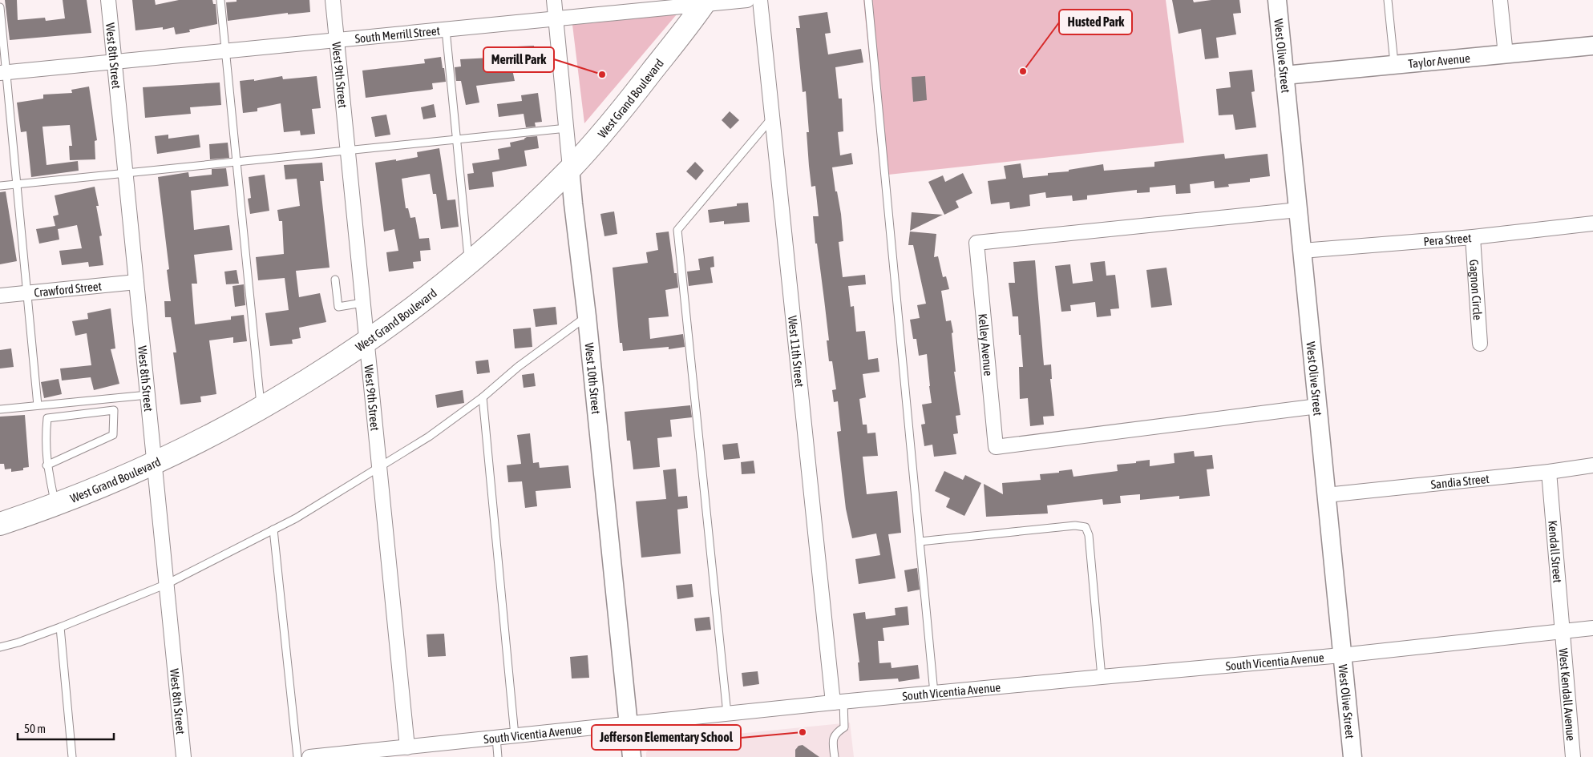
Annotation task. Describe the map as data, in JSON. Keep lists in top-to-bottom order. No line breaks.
{"streets":{"main road":["West Grand Boulevard"],"street":["South Merrill Street","West 8th Street","West Olive Street","Taylor Avenue","West 9th Street","Pera Street","Crawford Street","Gagnon Circle","Kelley Avenue","West 11th Street","West 10th Street","Sandia Street","Kendall Street","South Vicentia Avenue","West Kendall Avenue"]},"crossings":[["South Merrill Street","West 8th Street"],["South Merrill Street","West 9th Street"],["South Merrill Street","West Grand Boulevard"],["South Merrill Street","West 10th Street"],["West 8th Street","West Grand Boulevard"],["West 8th Street","Crawford Street"],["West Olive Street","Taylor Avenue"],["West Olive Street","Pera Street"],["West Olive Street","Kelley Avenue"],["West Olive Street","Sandia Street"],["West Olive Street","South Vicentia Avenue"],["West 9th Street","West Grand Boulevard"],["West 9th Street","South Vicentia Avenue"],["West Grand Boulevard","West 10th Street"],["Pera Street","Gagnon Circle"],["West 11th Street","South Vicentia Avenue"],["West 10th Street","South Vicentia Avenue"],["Sandia Street","Kendall Street"],["Kendall Street","South Vicentia Avenue"],["Kendall Street","West Kendall Avenue"],["South Vicentia Avenue","West Kendall Avenue"]],"places":["Husted Park","Merrill Park","Jefferson Elementary School"],"scale_bar":"50 m"}
